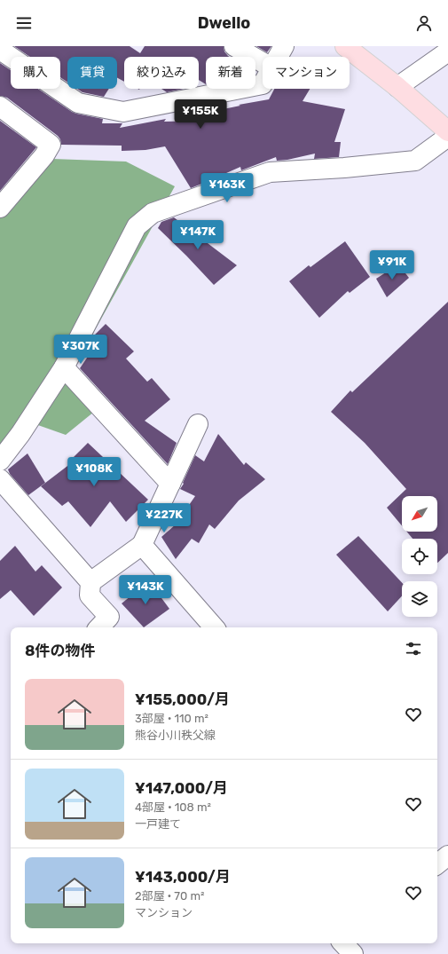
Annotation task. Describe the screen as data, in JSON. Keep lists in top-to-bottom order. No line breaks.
{"north":"bottom left","page":{"header":"Dwello","chip":["購入","賃貸","絞り込み","新着","マンション"],"price":["¥155K","¥163K","¥147K","¥91K","¥307K","¥108K","¥227K","¥143K"],"heading":"8件の物件","list":[{"name":"¥155,000/月","note":"3部屋 · 110 m² · 熊谷小川秩父線"},{"name":"¥147,000/月","note":"4部屋 · 108 m² · 一戸建て"},{"name":"¥143,000/月","note":"2部屋 · 70 m² · マンション"}]}}
